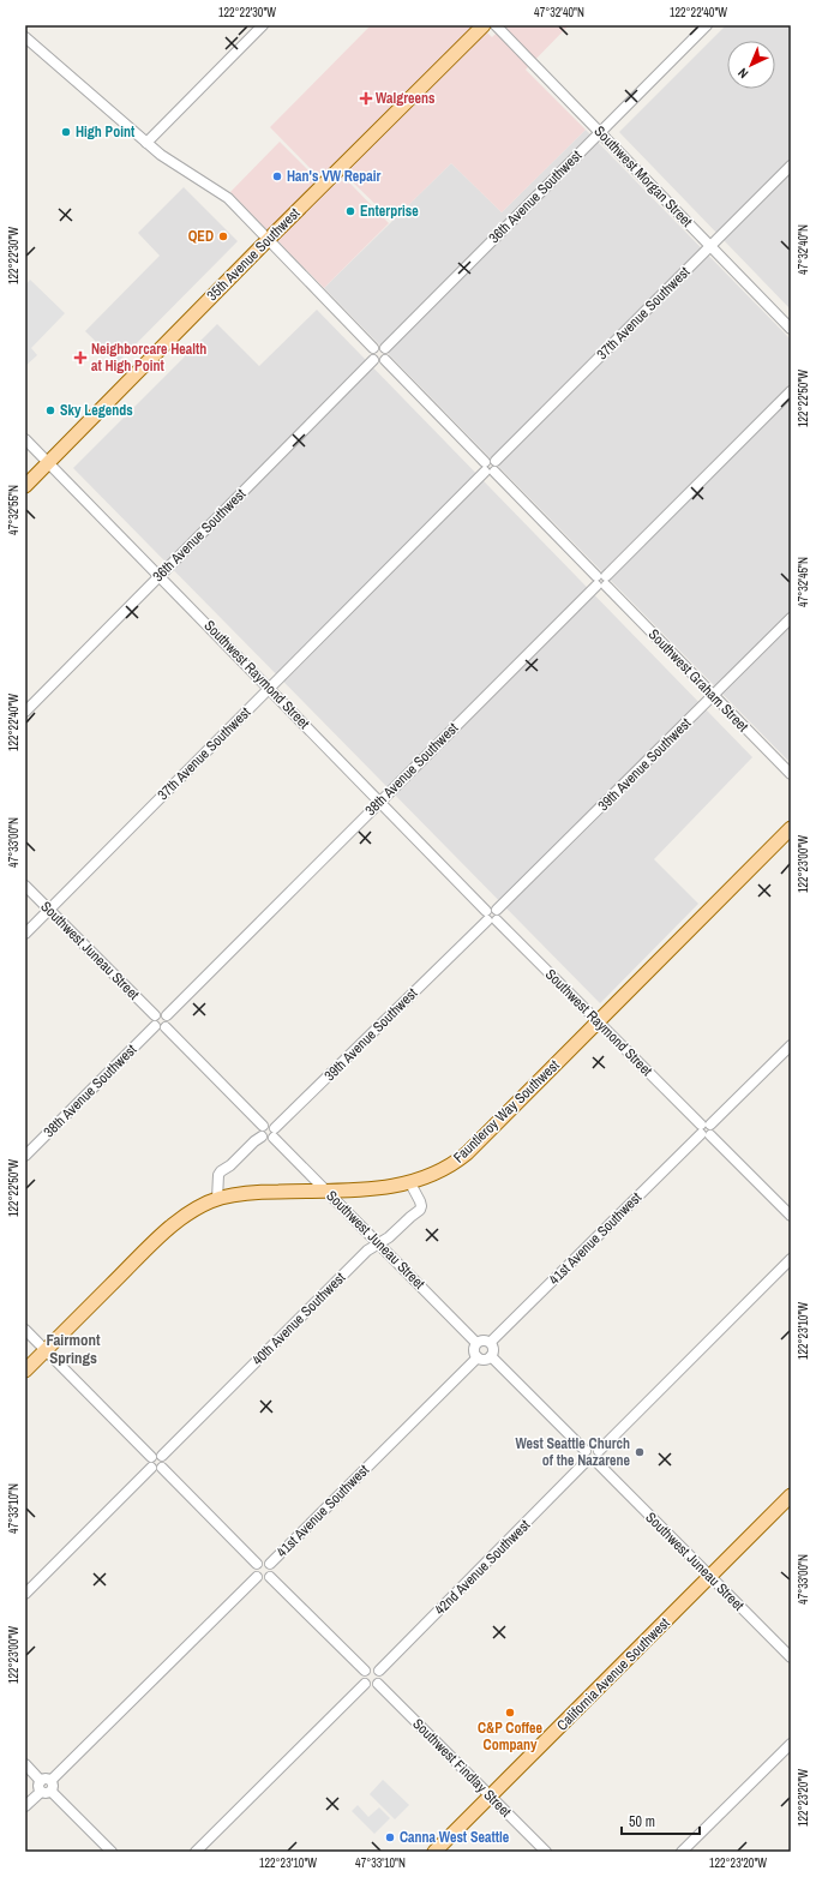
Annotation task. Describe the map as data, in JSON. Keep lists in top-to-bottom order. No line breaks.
{"streets":{"main road":["35th Avenue Southwest","Fauntleroy Way Southwest","California Avenue Southwest"],"street":["Southwest Morgan Street","36th Avenue Southwest","37th Avenue Southwest","Southwest Raymond Street","Southwest Graham Street","39th Avenue Southwest","38th Avenue Southwest","Southwest Juneau Street","41st Avenue Southwest","40th Avenue Southwest","42nd Avenue Southwest","Southwest Findlay Street"]},"crossings":[["Southwest Morgan Street","36th Avenue Southwest"],["Southwest Morgan Street","37th Avenue Southwest"],["36th Avenue Southwest","Southwest Raymond Street"],["36th Avenue Southwest","Southwest Graham Street"],["35th Avenue Southwest","Southwest Raymond Street"],["37th Avenue Southwest","Southwest Raymond Street"],["37th Avenue Southwest","Southwest Graham Street"],["37th Avenue Southwest","Southwest Juneau Street"],["Southwest Raymond Street","39th Avenue Southwest"],["Southwest Raymond Street","38th Avenue Southwest"],["Southwest Raymond Street","Fauntleroy Way Southwest"],["Southwest Raymond Street","41st Avenue Southwest"],["Southwest Graham Street","39th Avenue Southwest"],["Southwest Graham Street","38th Avenue Southwest"],["39th Avenue Southwest","Southwest Juneau Street"],["38th Avenue Southwest","Southwest Juneau Street"],["Southwest Juneau Street","Fauntleroy Way Southwest"],["Southwest Juneau Street","41st Avenue Southwest"],["Southwest Juneau Street","40th Avenue Southwest"],["Southwest Juneau Street","42nd Avenue Southwest"],["Southwest Juneau Street","California Avenue Southwest"],["Fauntleroy Way Southwest","40th Avenue Southwest"],["42nd Avenue Southwest","Southwest Findlay Street"],["California Avenue Southwest","Southwest Findlay Street"]],"districts":["Fairmont Springs"],"places":{"health":["Walgreens","Neighborcare Health at High Point"],"other":["High Point","Han's VW Repair","Enterprise","QED","Sky Legends","West Seattle Church of the Nazarene","C&P Coffee Company","Canna West Seattle"]},"scale_bar":"50 m","north":"bottom left","coordinates":["122°22'30\"W","47°32'40\"N","122°22'40\"W","122°22'50\"W","47°32'55\"N","47°32'45\"N","47°33'00\"N","122°23'00\"W","122°23'10\"W","47°33'10\"N","122°23'20\"W"]}
